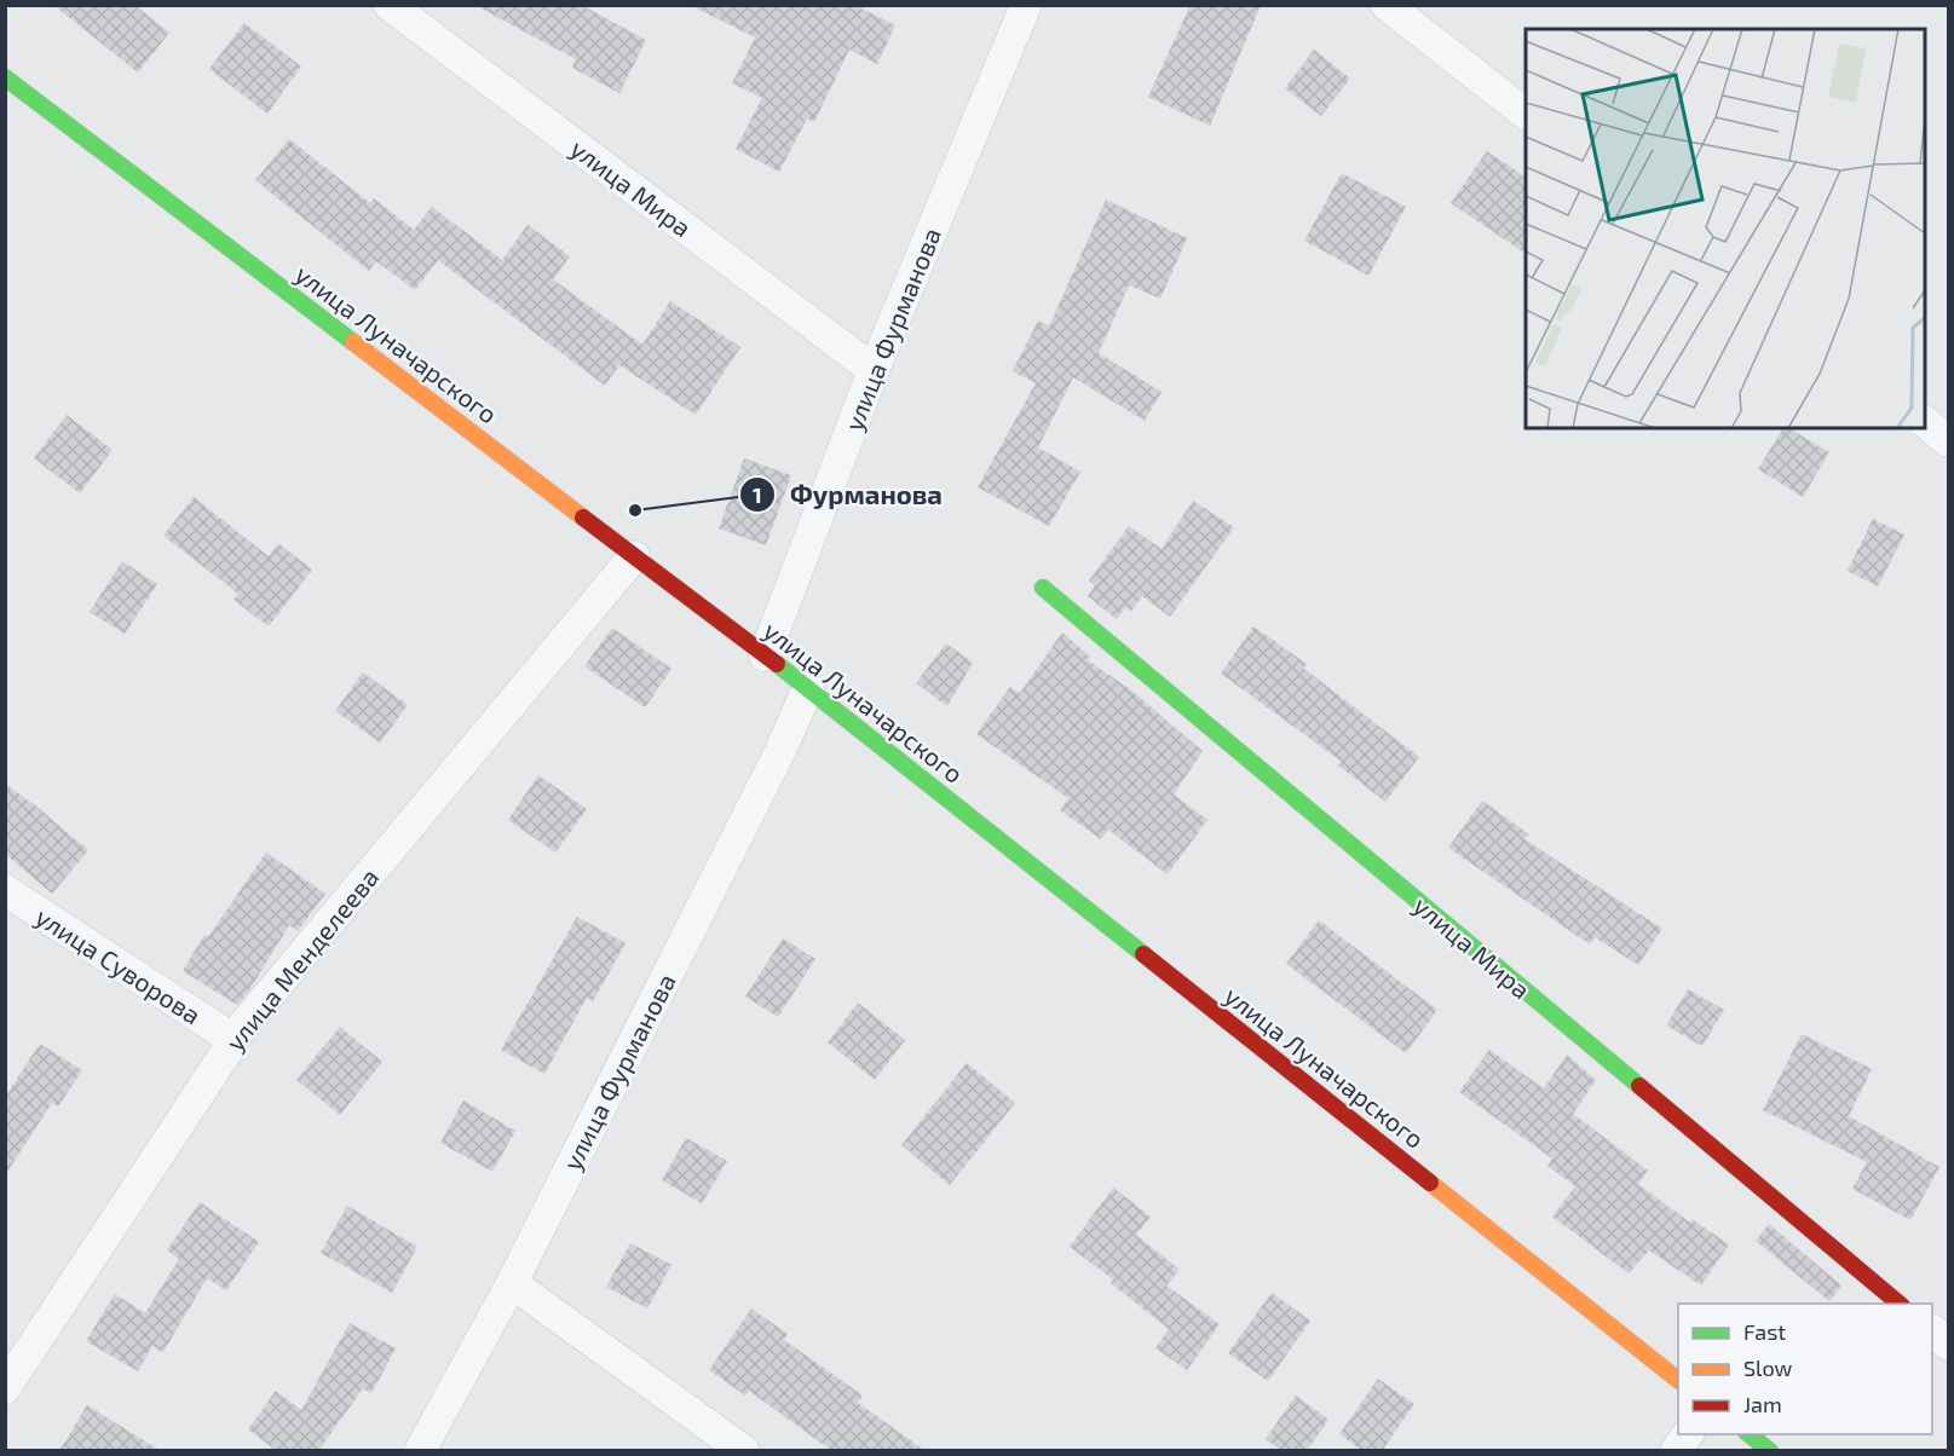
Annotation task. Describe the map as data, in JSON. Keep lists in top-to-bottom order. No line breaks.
{"streets":{"main road":["улица Мира","улица Луначарского"],"street":["улица Фурманова","улица Менделеева","улица Суворова"]},"crossings":[["улица Мира","улица Фурманова"],["улица Фурманова","улица Луначарского"],["улица Луначарского","улица Менделеева"],["улица Менделеева","улица Суворова"]],"places":["Фурманова"],"legend":["Fast","Slow","Jam"]}
